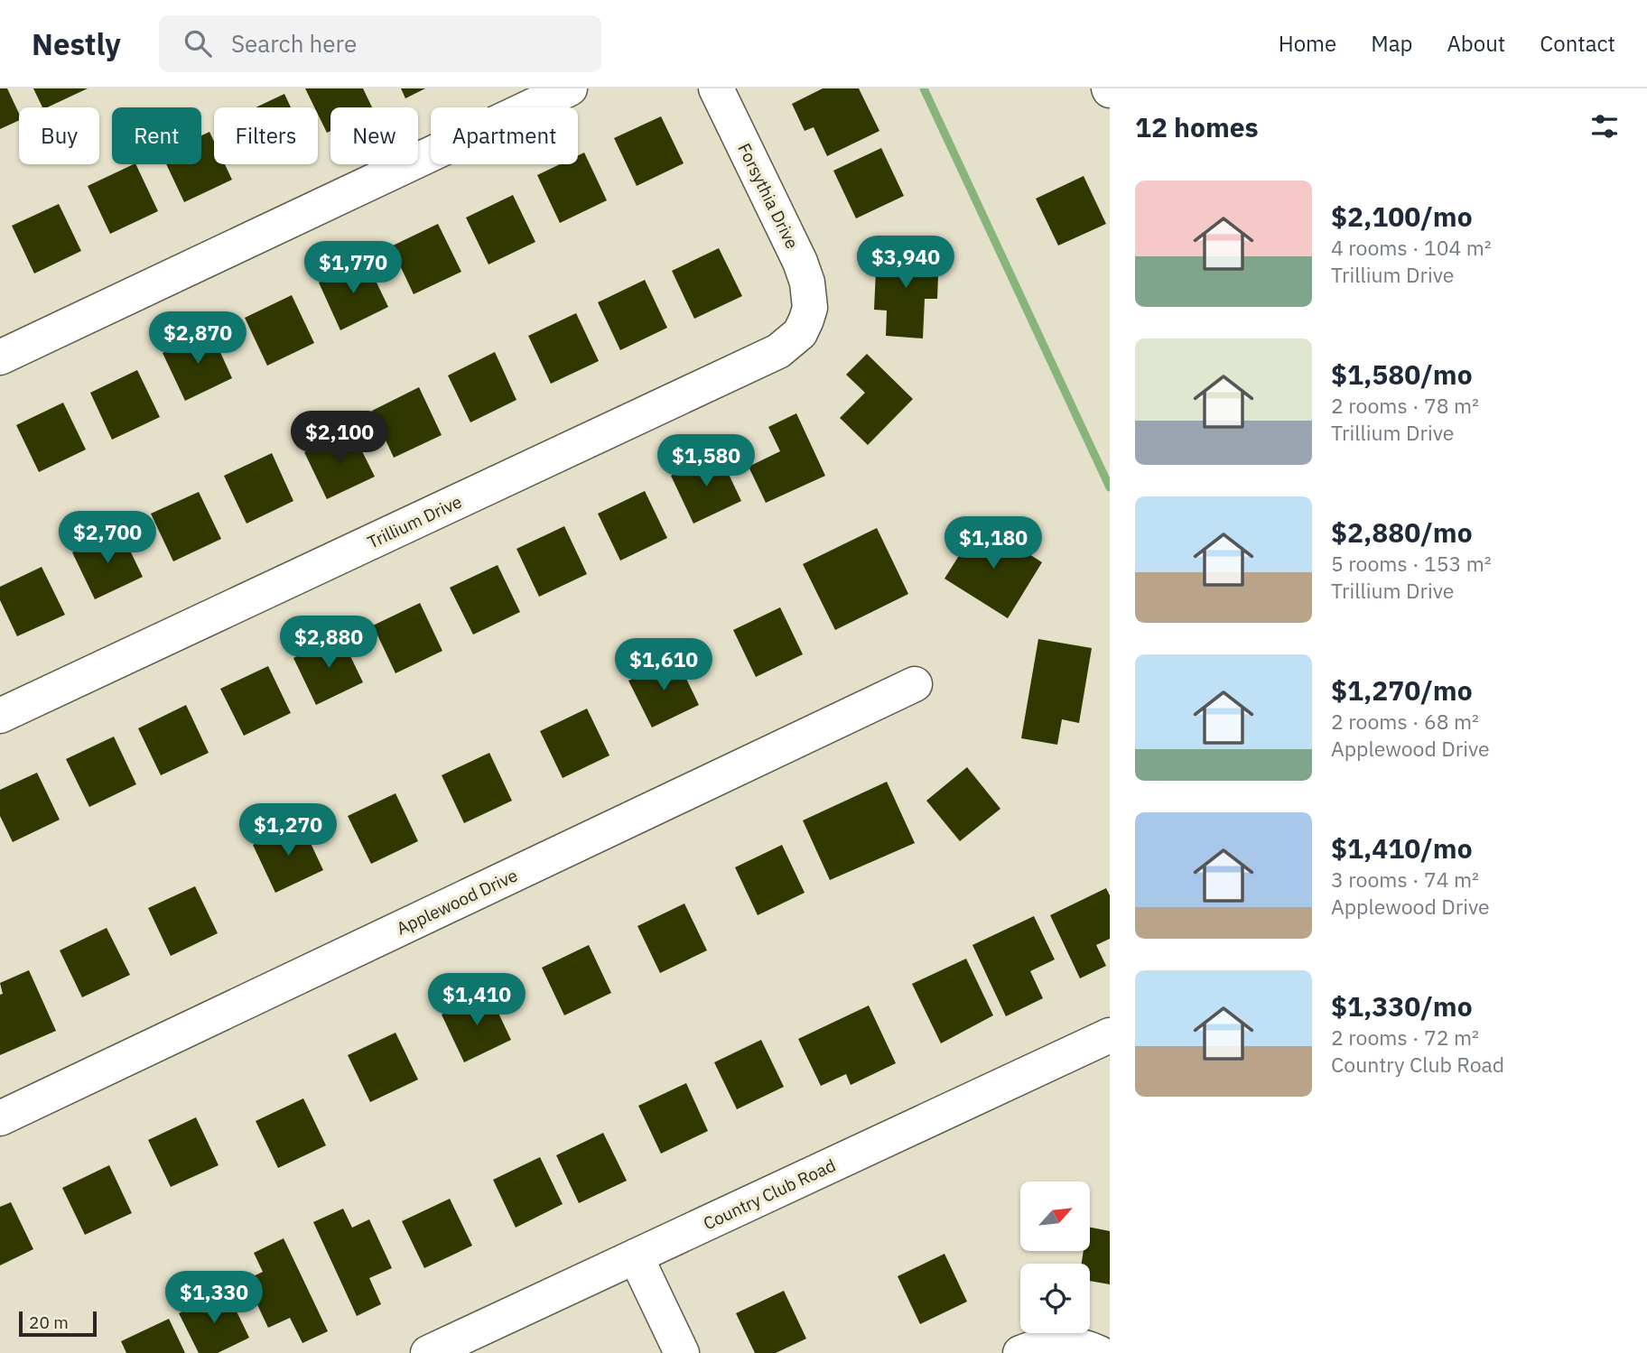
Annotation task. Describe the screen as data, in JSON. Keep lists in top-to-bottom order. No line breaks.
{"streets":{"street":["Forsythia Drive","Trillium Drive","Applewood Drive","Country Club Road"]},"crossings":[["Forsythia Drive","Trillium Drive"]],"scale_bar":"20 m","north":"top right","page":{"header":"Nestly","search":"Search here","nav":["Home","Map","About","Contact"],"heading":"12 homes","chip":["Buy","Rent","Filters","New","Apartment"],"list":[{"name":"$2,100/mo","note":"4 rooms · 104 m² · Trillium Drive"},{"name":"$1,580/mo","note":"2 rooms · 78 m² · Trillium Drive"},{"name":"$2,880/mo","note":"5 rooms · 153 m² · Trillium Drive"},{"name":"$1,270/mo","note":"2 rooms · 68 m² · Applewood Drive"},{"name":"$1,410/mo","note":"3 rooms · 74 m² · Applewood Drive"},{"name":"$1,330/mo","note":"2 rooms · 72 m² · Country Club Road"}],"price":["$3,940","$1,770","$2,870","$2,100","$1,580","$2,700","$1,180","$2,880","$1,610","$1,270","$1,410","$1,330"],"scale":"20 m"}}
